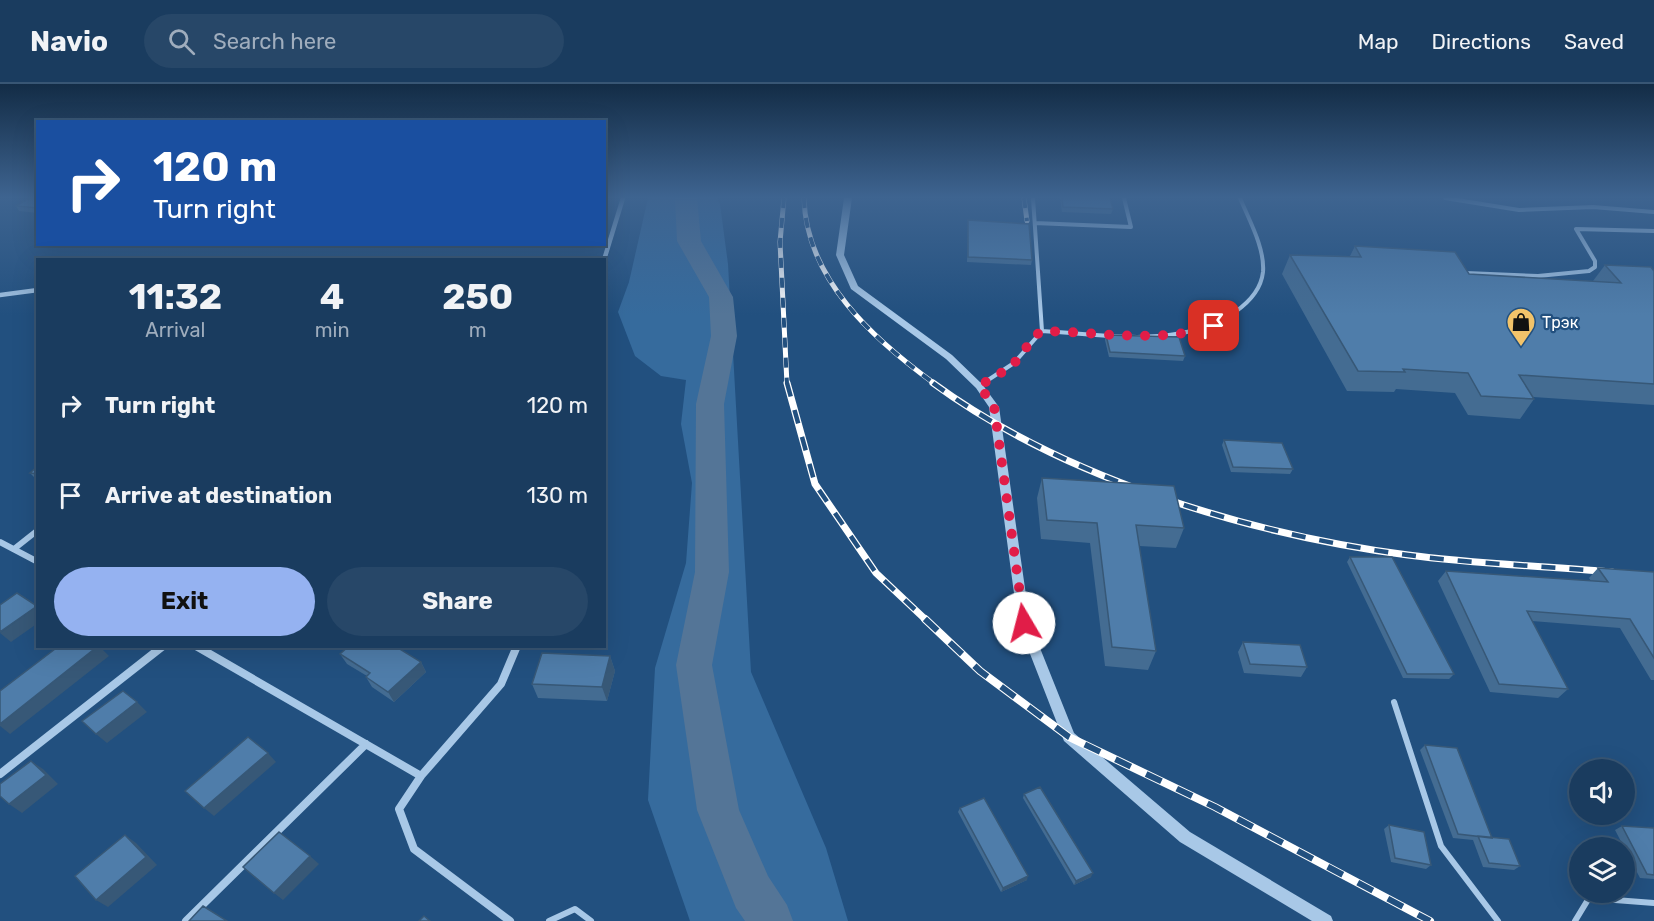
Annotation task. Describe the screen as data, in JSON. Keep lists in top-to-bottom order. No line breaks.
{"places":{"shop":["Трэк"]},"page":{"header":"Navio","search":"Search here","nav":["Map","Directions","Saved"],"turn":["120 m","Turn right"],"eta":["11:32","Arrival","4","min","250","m"],"list":[{"name":"Turn right","value":"120 m"},{"name":"Arrive at destination","value":"130 m"}],"buttons":["Exit","Share"]}}
